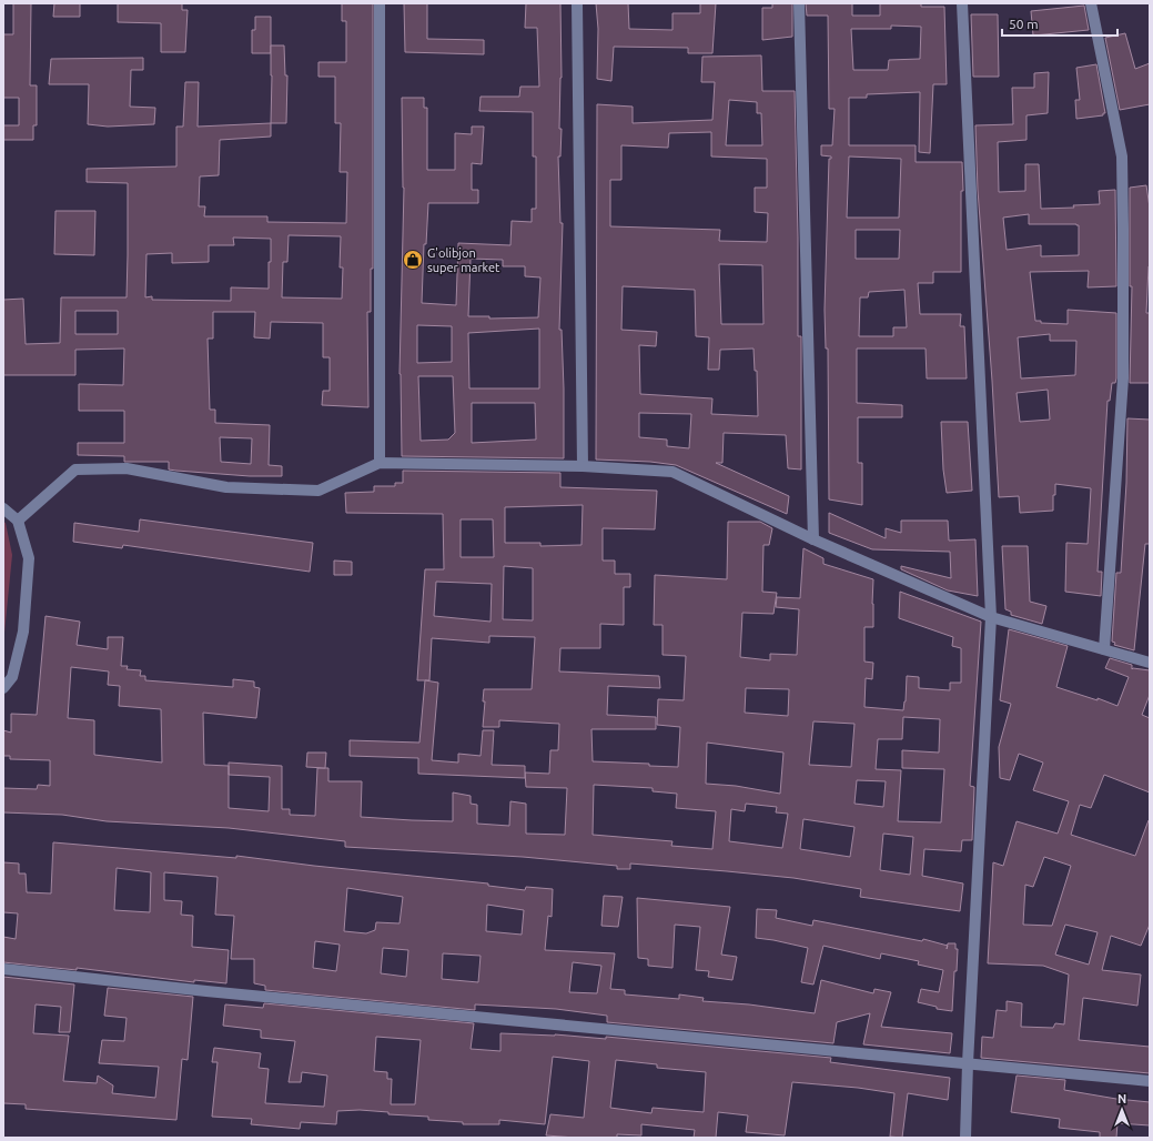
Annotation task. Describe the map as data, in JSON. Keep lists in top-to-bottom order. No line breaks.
{"places":{"shop":["G'olibjon super market"]},"scale_bar":"50 m","north":"top"}
